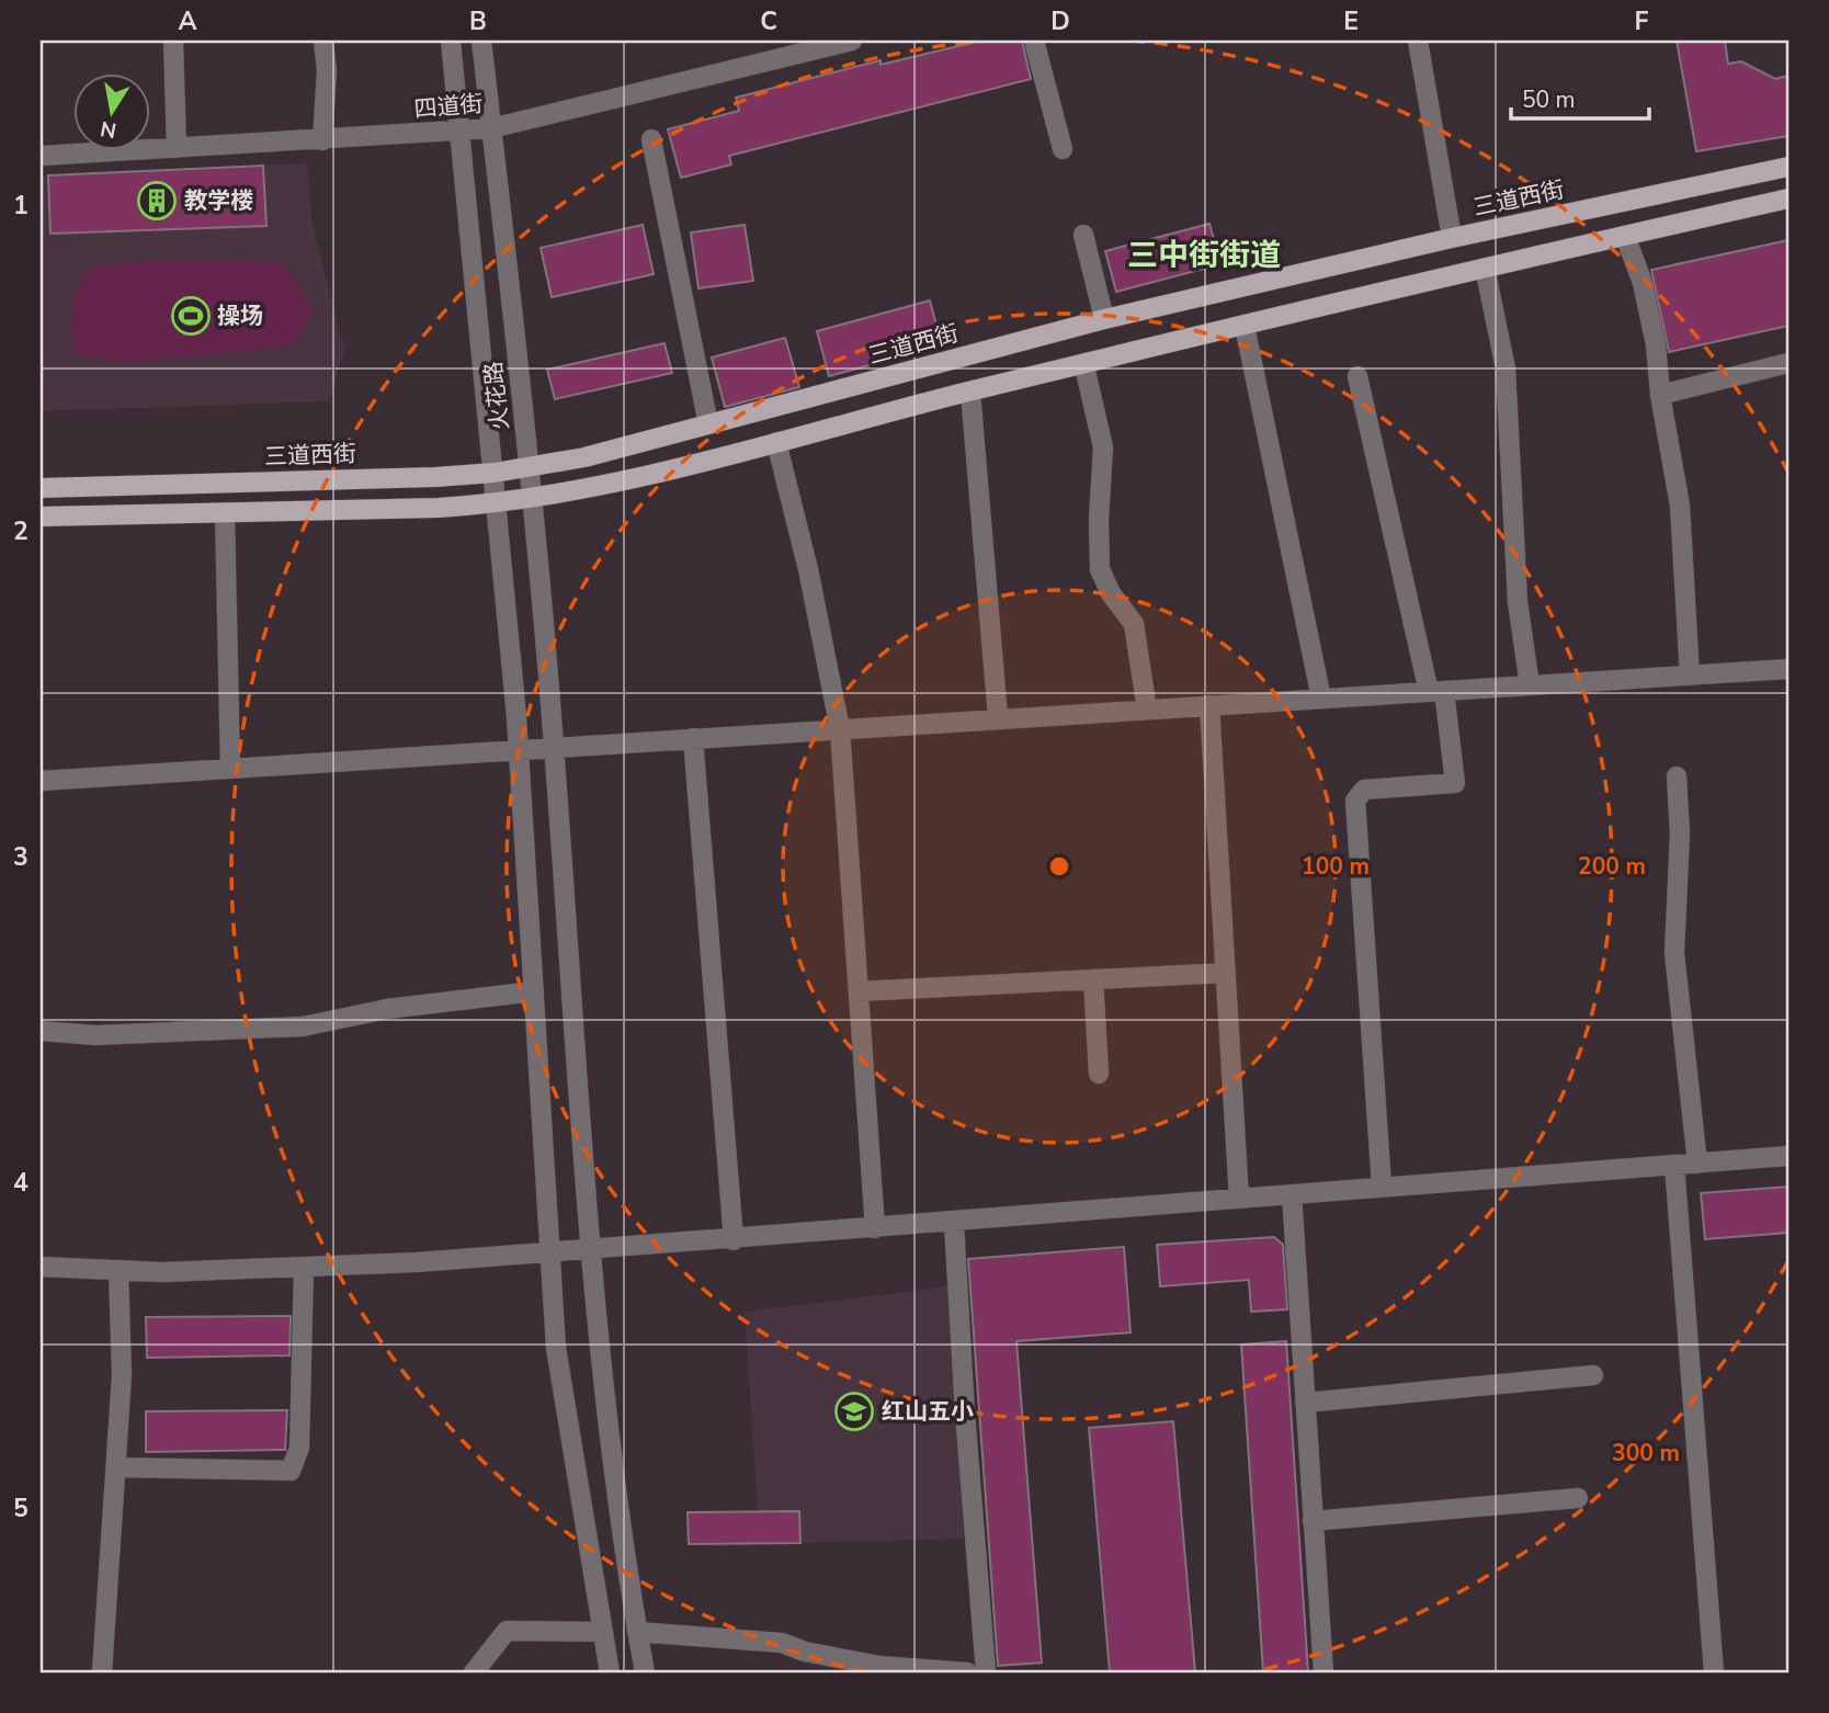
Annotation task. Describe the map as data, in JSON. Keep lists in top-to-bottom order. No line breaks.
{"streets":{"main road":["三道西街"],"street":["四道街","火花路"]},"crossings":[["四道街","火花路"],["三道西街","火花路"]],"districts":["三中街街道"],"places":{"building":["教学楼"],"sports":["操场"],"school or university":["红山五小"]},"scale_bar":"50 m","north":"bottom","grid":{"columns":["A","B","C","D","E","F"],"rows":["1","2","3","4","5"]},"rings":["100 m","200 m","300 m"]}
